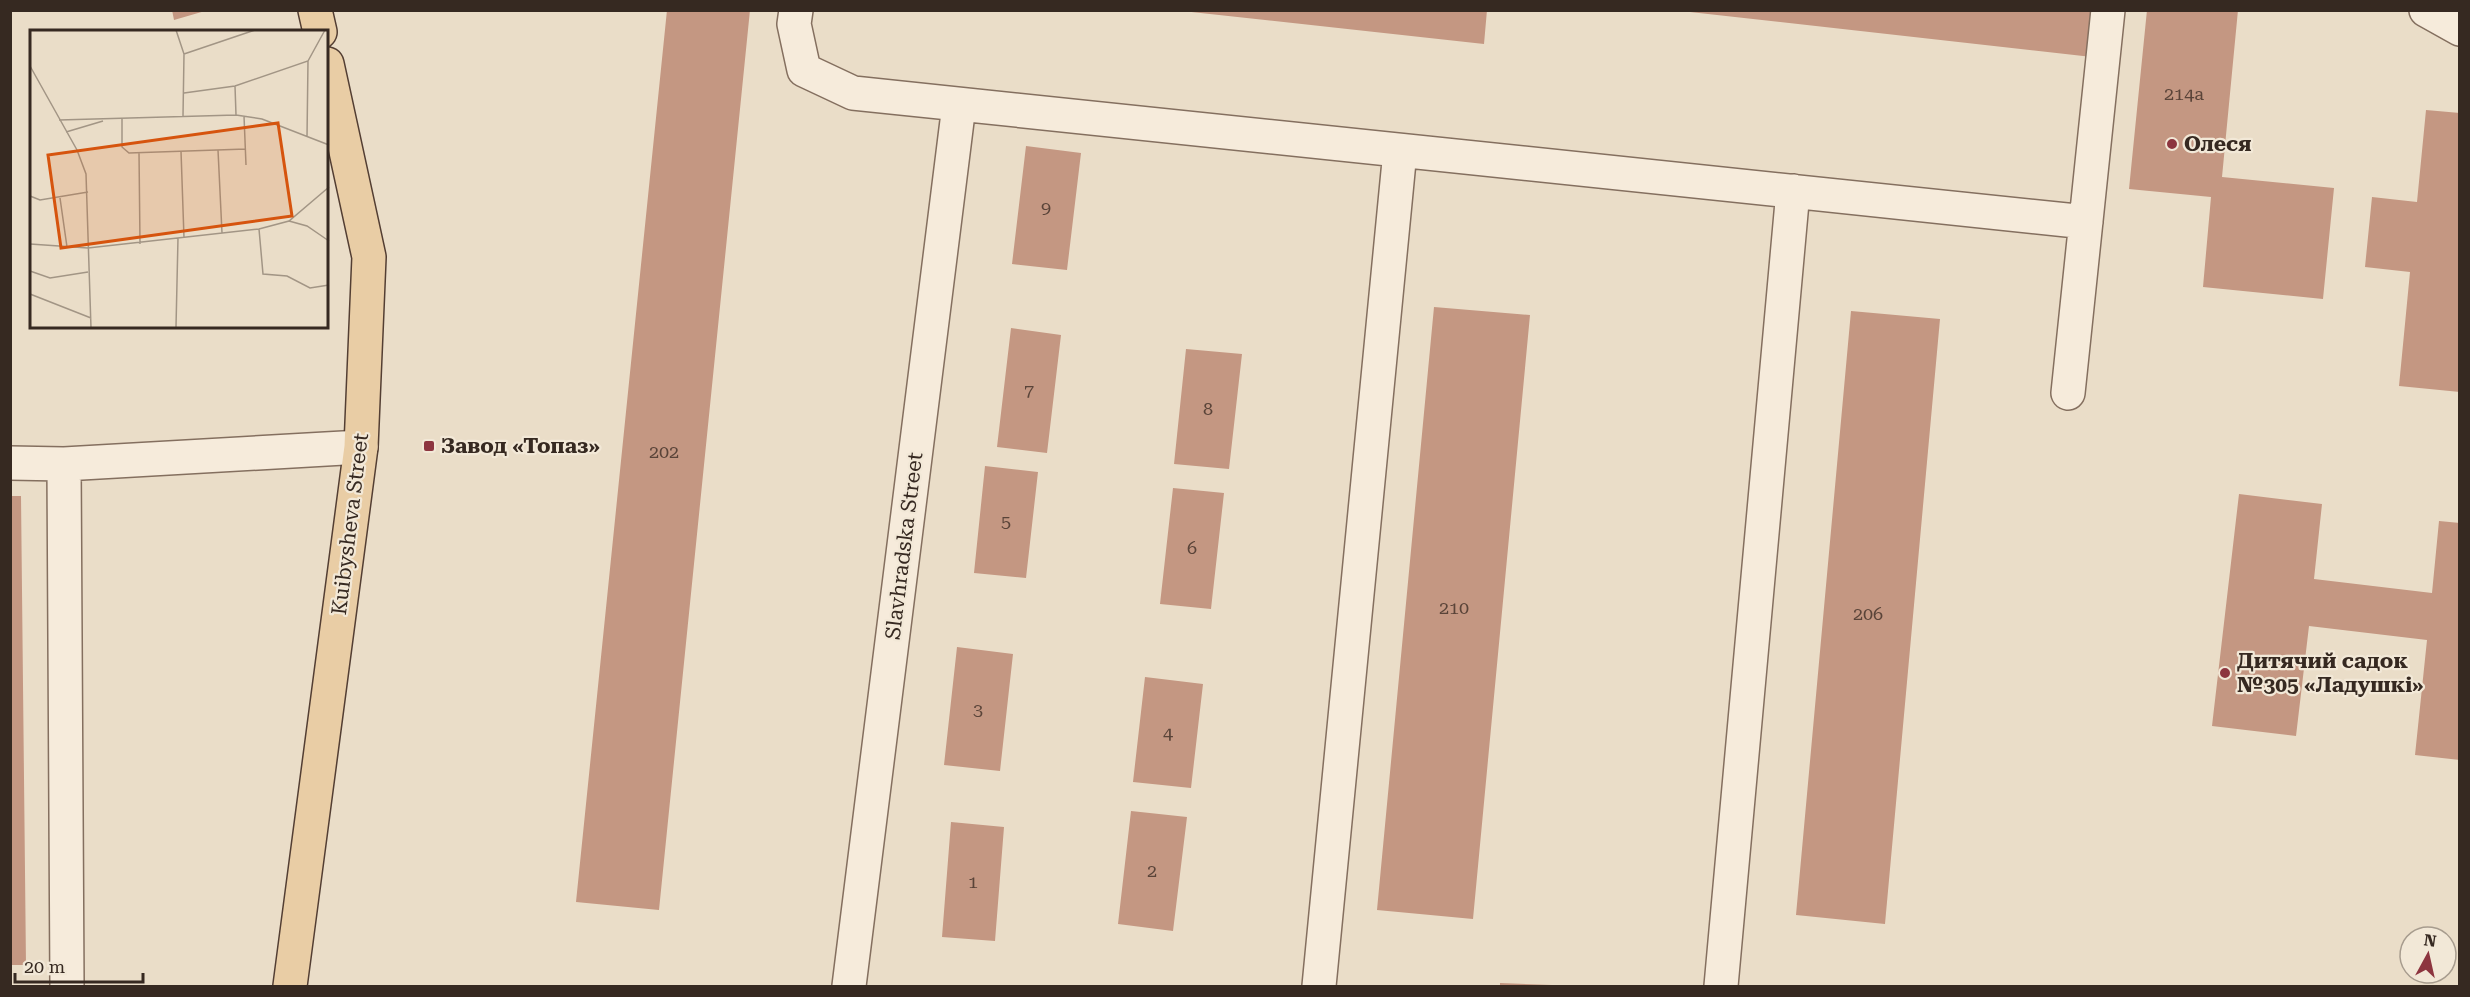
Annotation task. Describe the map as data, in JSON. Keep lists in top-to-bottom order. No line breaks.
{"streets":{"main road":["Kuibysheva Street"],"street":["Slavhradska Street"]},"places":{"other":["Олеся","Дитячий садок №305 «Ладушкі»"],"transit":["Завод «Топаз»"]},"house_numbers":["214а","9","7","8","202","5","6","210","206","3","4","2","1"],"scale_bar":"20 m","north":"top"}
